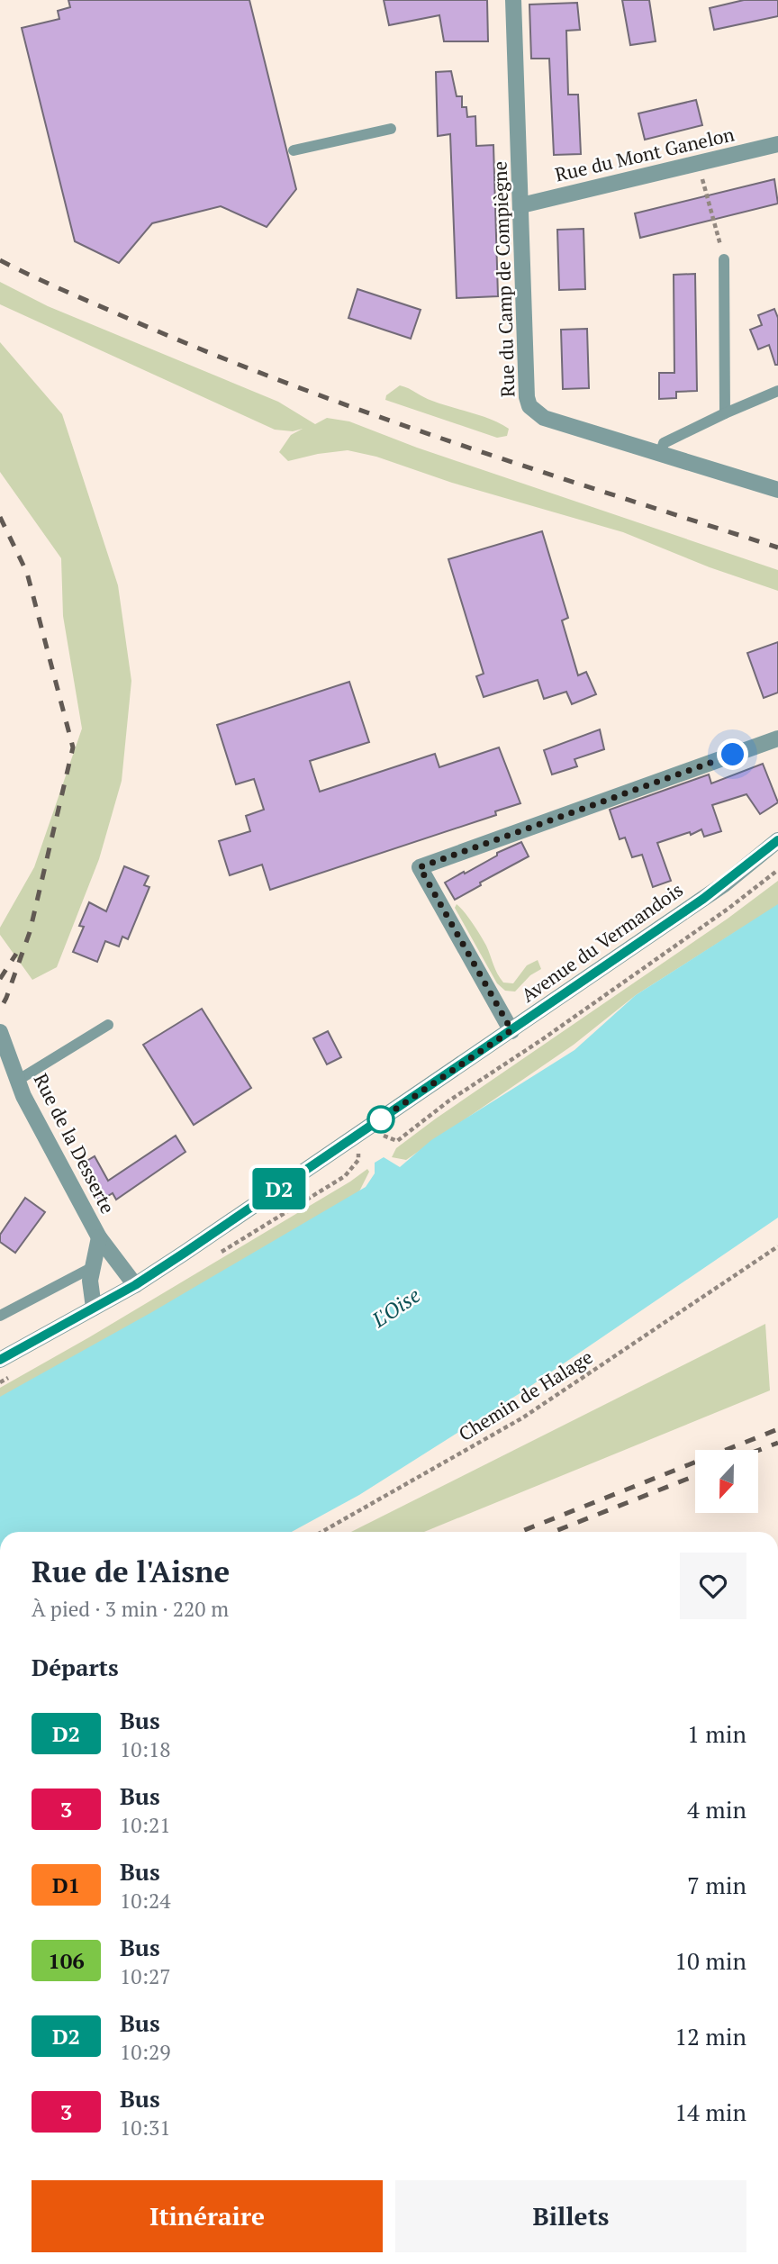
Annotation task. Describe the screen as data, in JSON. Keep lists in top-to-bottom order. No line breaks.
{"streets":{"street":["Rue du Mont Ganelon","Rue du Camp de Compiègne","Avenue du Vermandois","Rue de la Desserte"],"path":["Chemin de Halage"]},"crossings":[["Rue du Mont Ganelon","Rue du Camp de Compiègne"],["Avenue du Vermandois","Rue de la Desserte"]],"water":["L'Oise"],"lines":["bus line D2"],"north":"bottom","page":{"on_map":"D2","heading":[["Rue de l'Aisne","À pied · 3 min · 220 m"],"Départs"],"list":[{"mark":"D2","name":"Bus","note":"10:18","value":"1 min"},{"mark":"3","name":"Bus","note":"10:21","value":"4 min"},{"mark":"D1","name":"Bus","note":"10:24","value":"7 min"},{"mark":"106","name":"Bus","note":"10:27","value":"10 min"},{"mark":"D2","name":"Bus","note":"10:29","value":"12 min"},{"mark":"3","name":"Bus","note":"10:31","value":"14 min"}],"buttons":["Itinéraire","Billets"]}}
